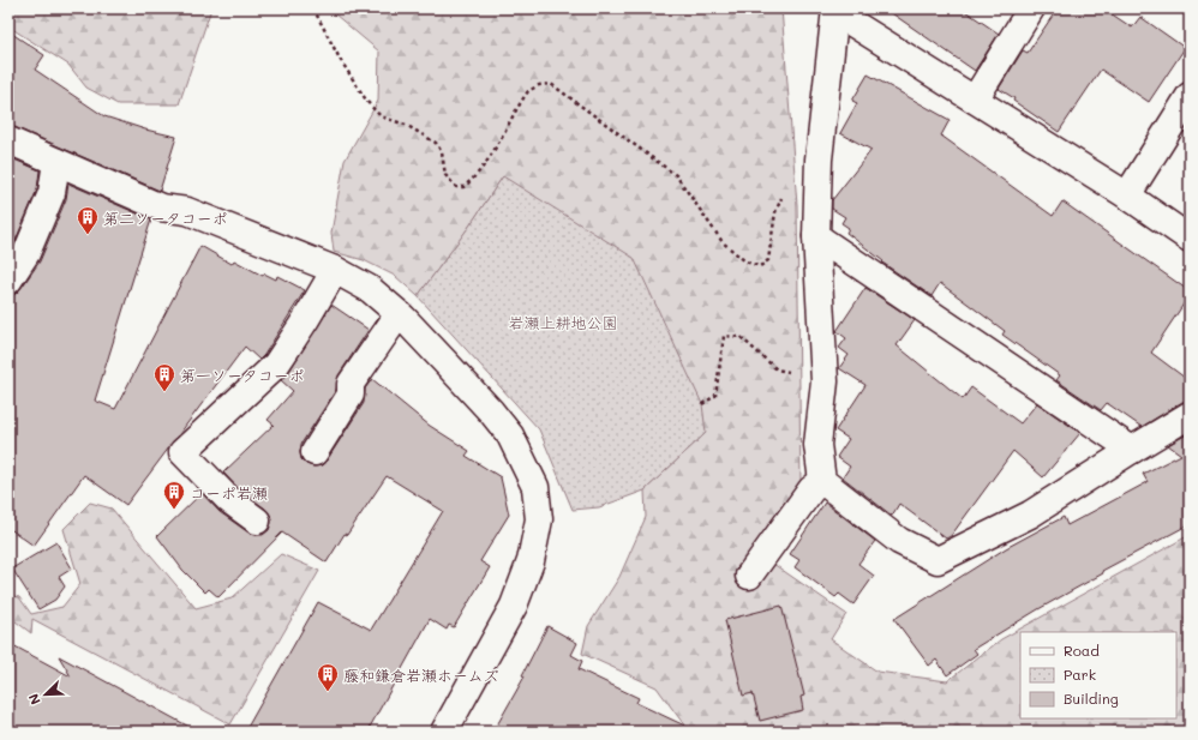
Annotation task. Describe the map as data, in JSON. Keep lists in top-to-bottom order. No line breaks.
{"parks":["岩瀬上耕地公園"],"places":{"building":["第二ソータコーポ","第一ソータコーポ","コーポ岩瀬","藤和鎌倉岩瀬ホームズ"]},"legend":["Road","Park","Building"],"north":"bottom left"}
